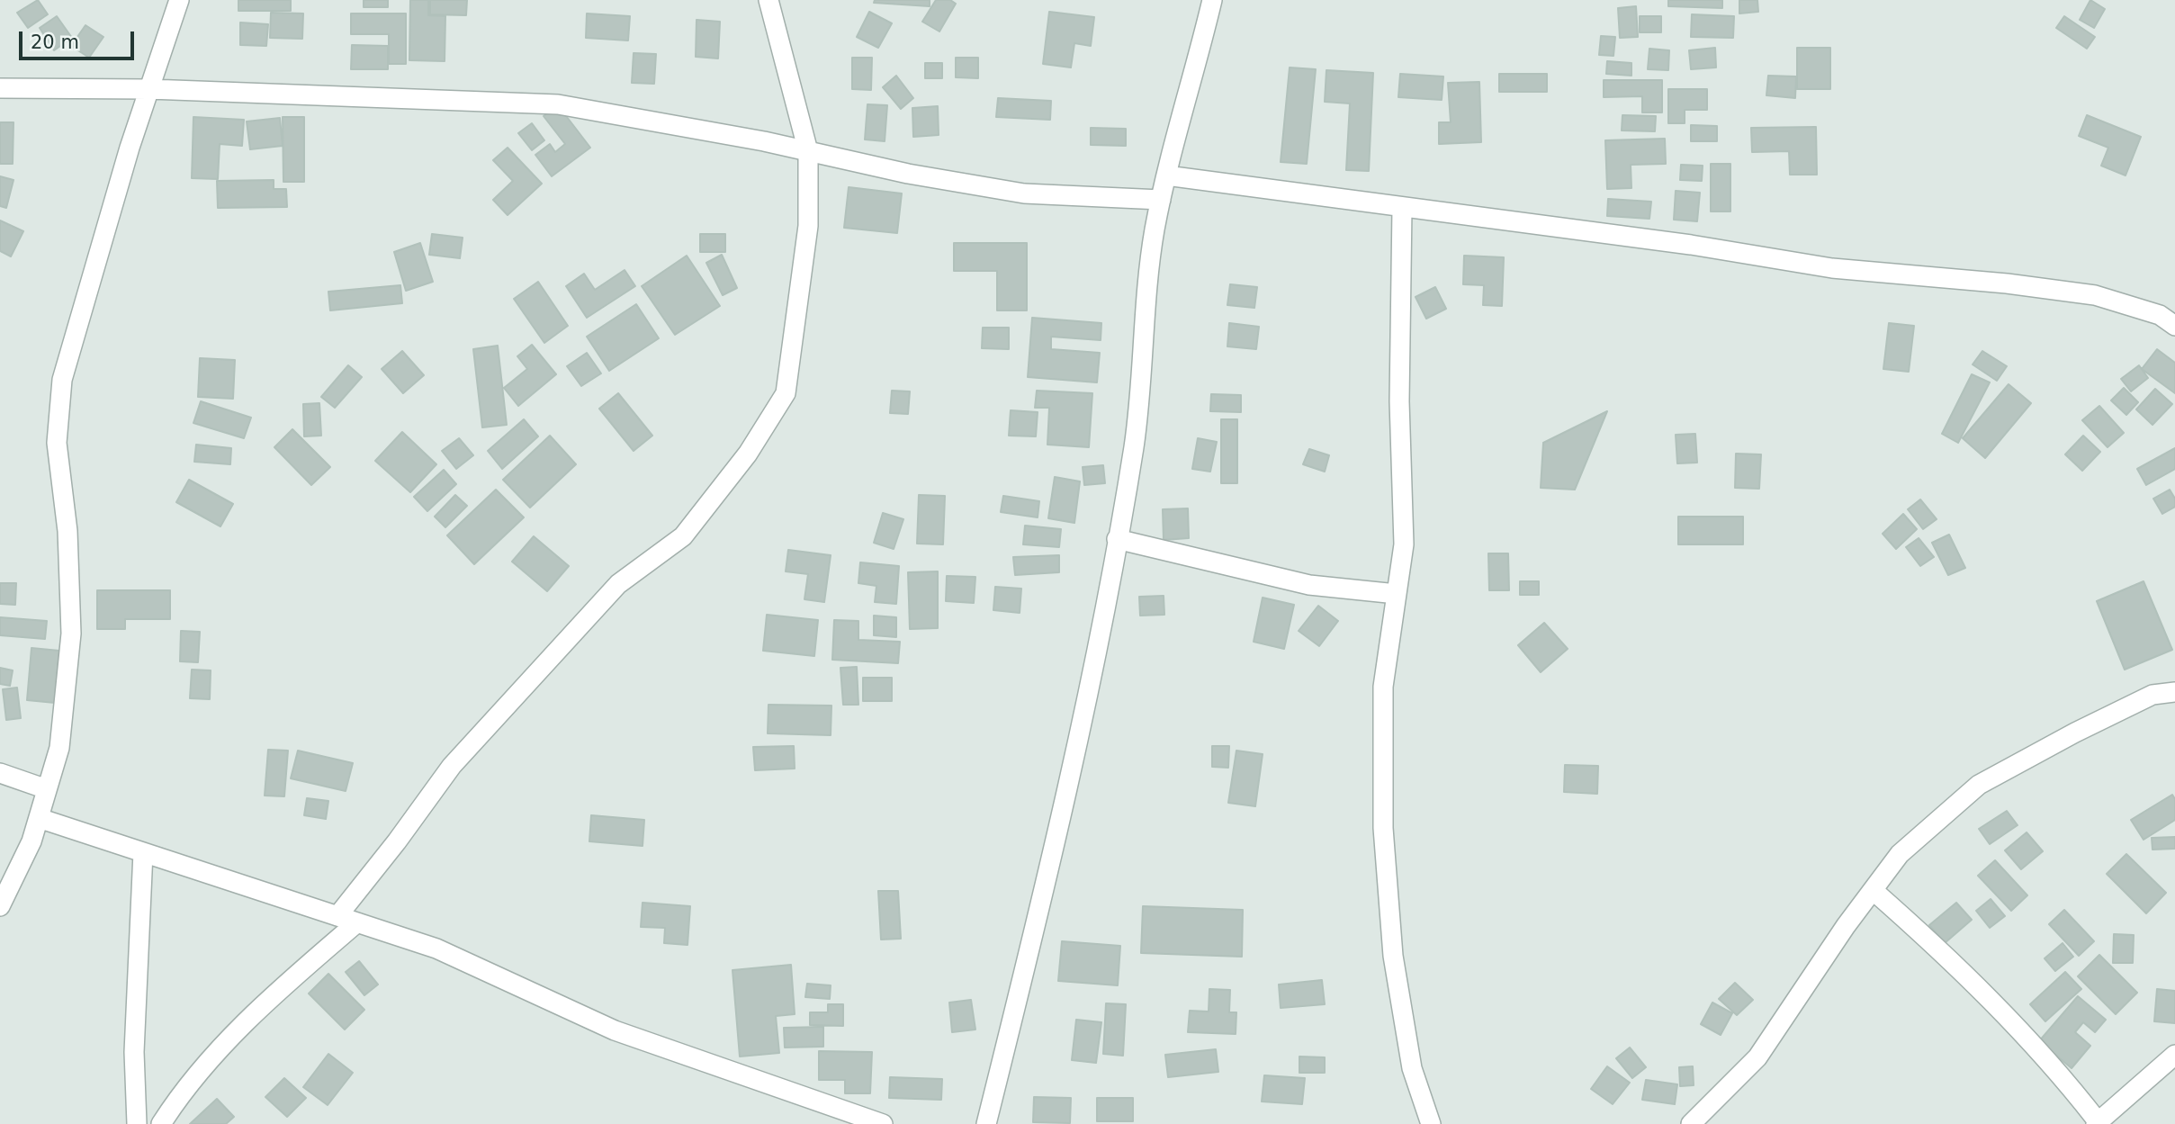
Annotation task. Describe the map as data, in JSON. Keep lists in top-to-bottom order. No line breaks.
{"scale_bar":"20 m"}
